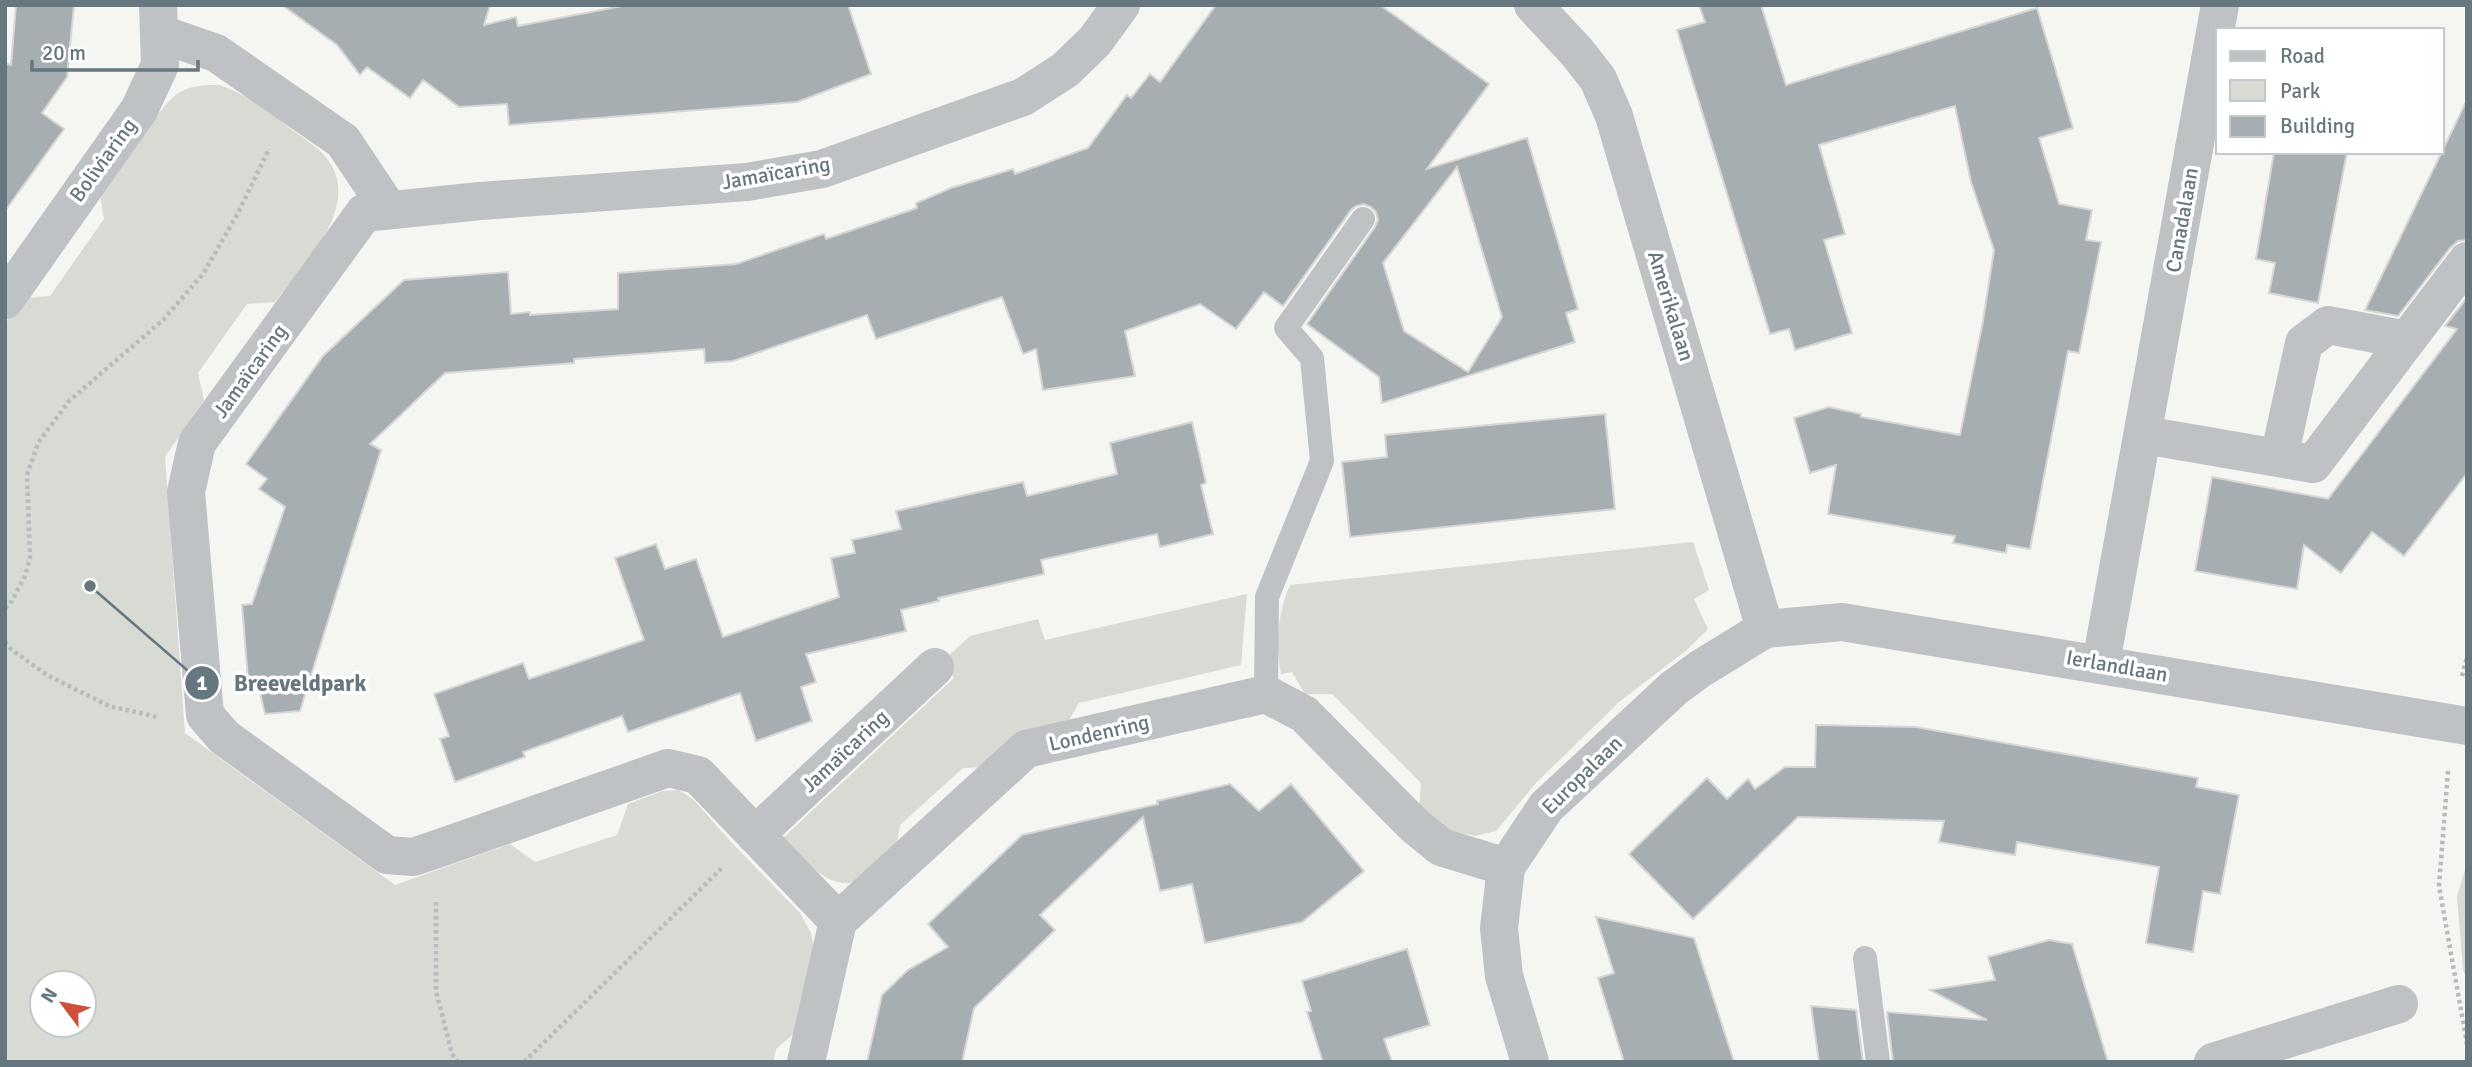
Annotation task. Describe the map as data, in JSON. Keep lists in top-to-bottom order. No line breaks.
{"streets":{"street":["Boliviaring","Jamaïcaring","Canadalaan","Amerikalaan","Ierlandlaan","Londenring","Europalaan"]},"crossings":[["Canadalaan","Ierlandlaan"],["Amerikalaan","Ierlandlaan"],["Amerikalaan","Europalaan"],["Ierlandlaan","Europalaan"]],"places":["Breeveldpark"],"legend":["Road","Park","Building"],"scale_bar":"20 m","north":"top left"}
